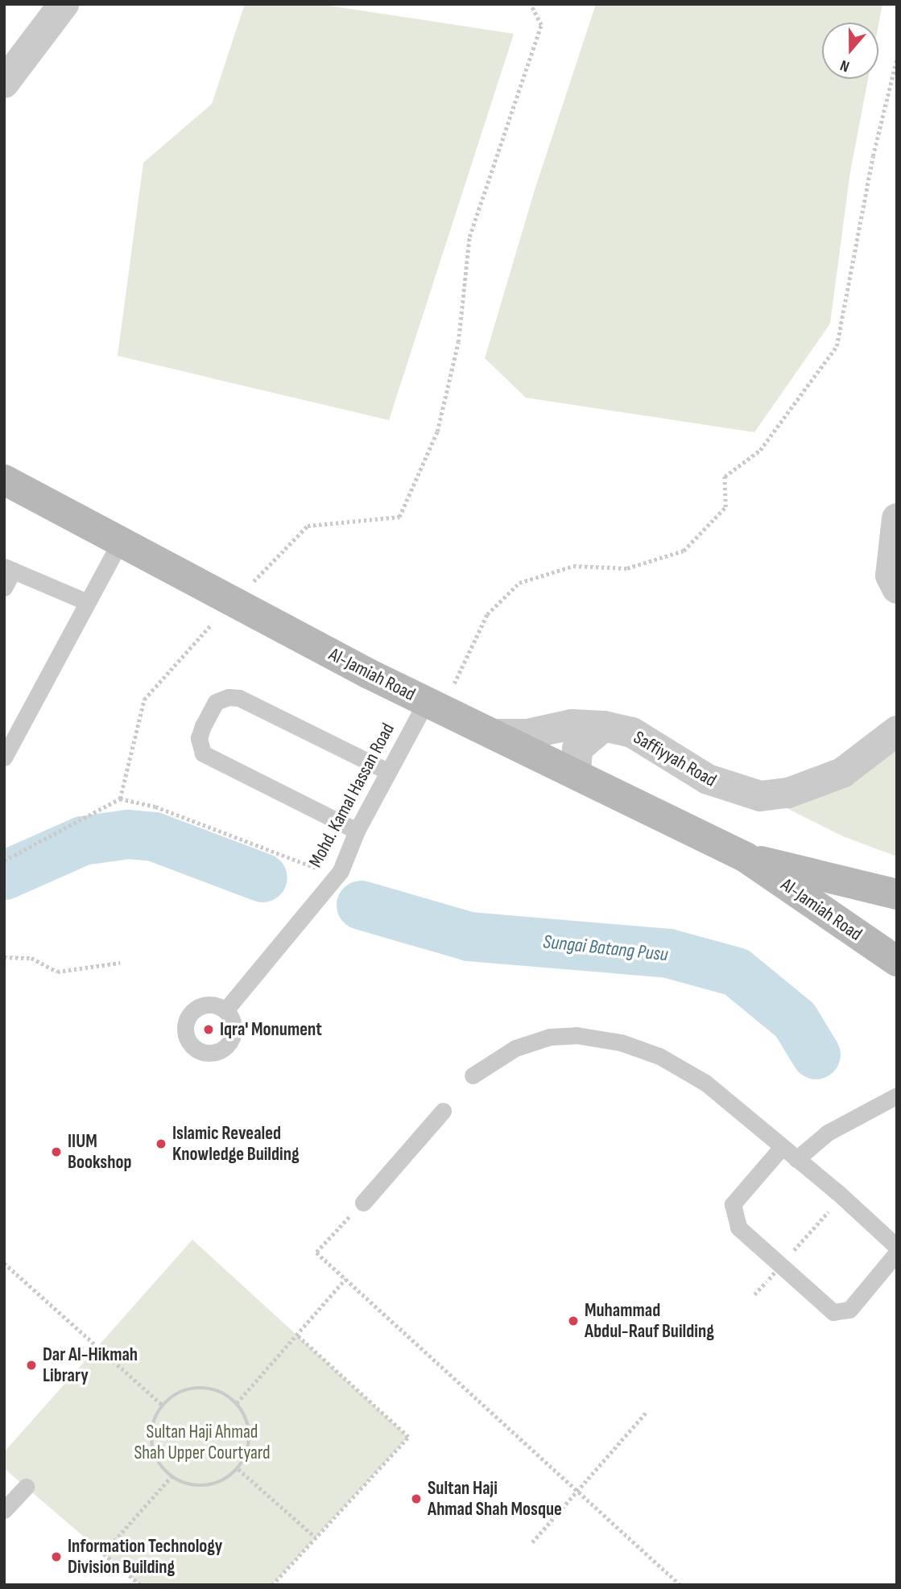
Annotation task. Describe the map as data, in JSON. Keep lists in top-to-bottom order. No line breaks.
{"streets":{"street":["Al-Jamiah Road","Saffiyyah Road"],"lane":["Mohd. Kamal Hassan Road"]},"crossings":[["Al-Jamiah Road","Saffiyyah Road"],["Al-Jamiah Road","Mohd. Kamal Hassan Road"]],"water":["Sungai Batang Pusu"],"parks":["Sultan Haji Ahmad Shah Upper Courtyard"],"places":["Iqra' Monument","Islamic Revealed Knowledge Building","IIUM Bookshop","Muhammad Abdul-Rauf Building","Dar Al-Hikmah Library","Sultan Haji Ahmad Shah Mosque","Information Technology Division Building"],"north":"bottom"}
